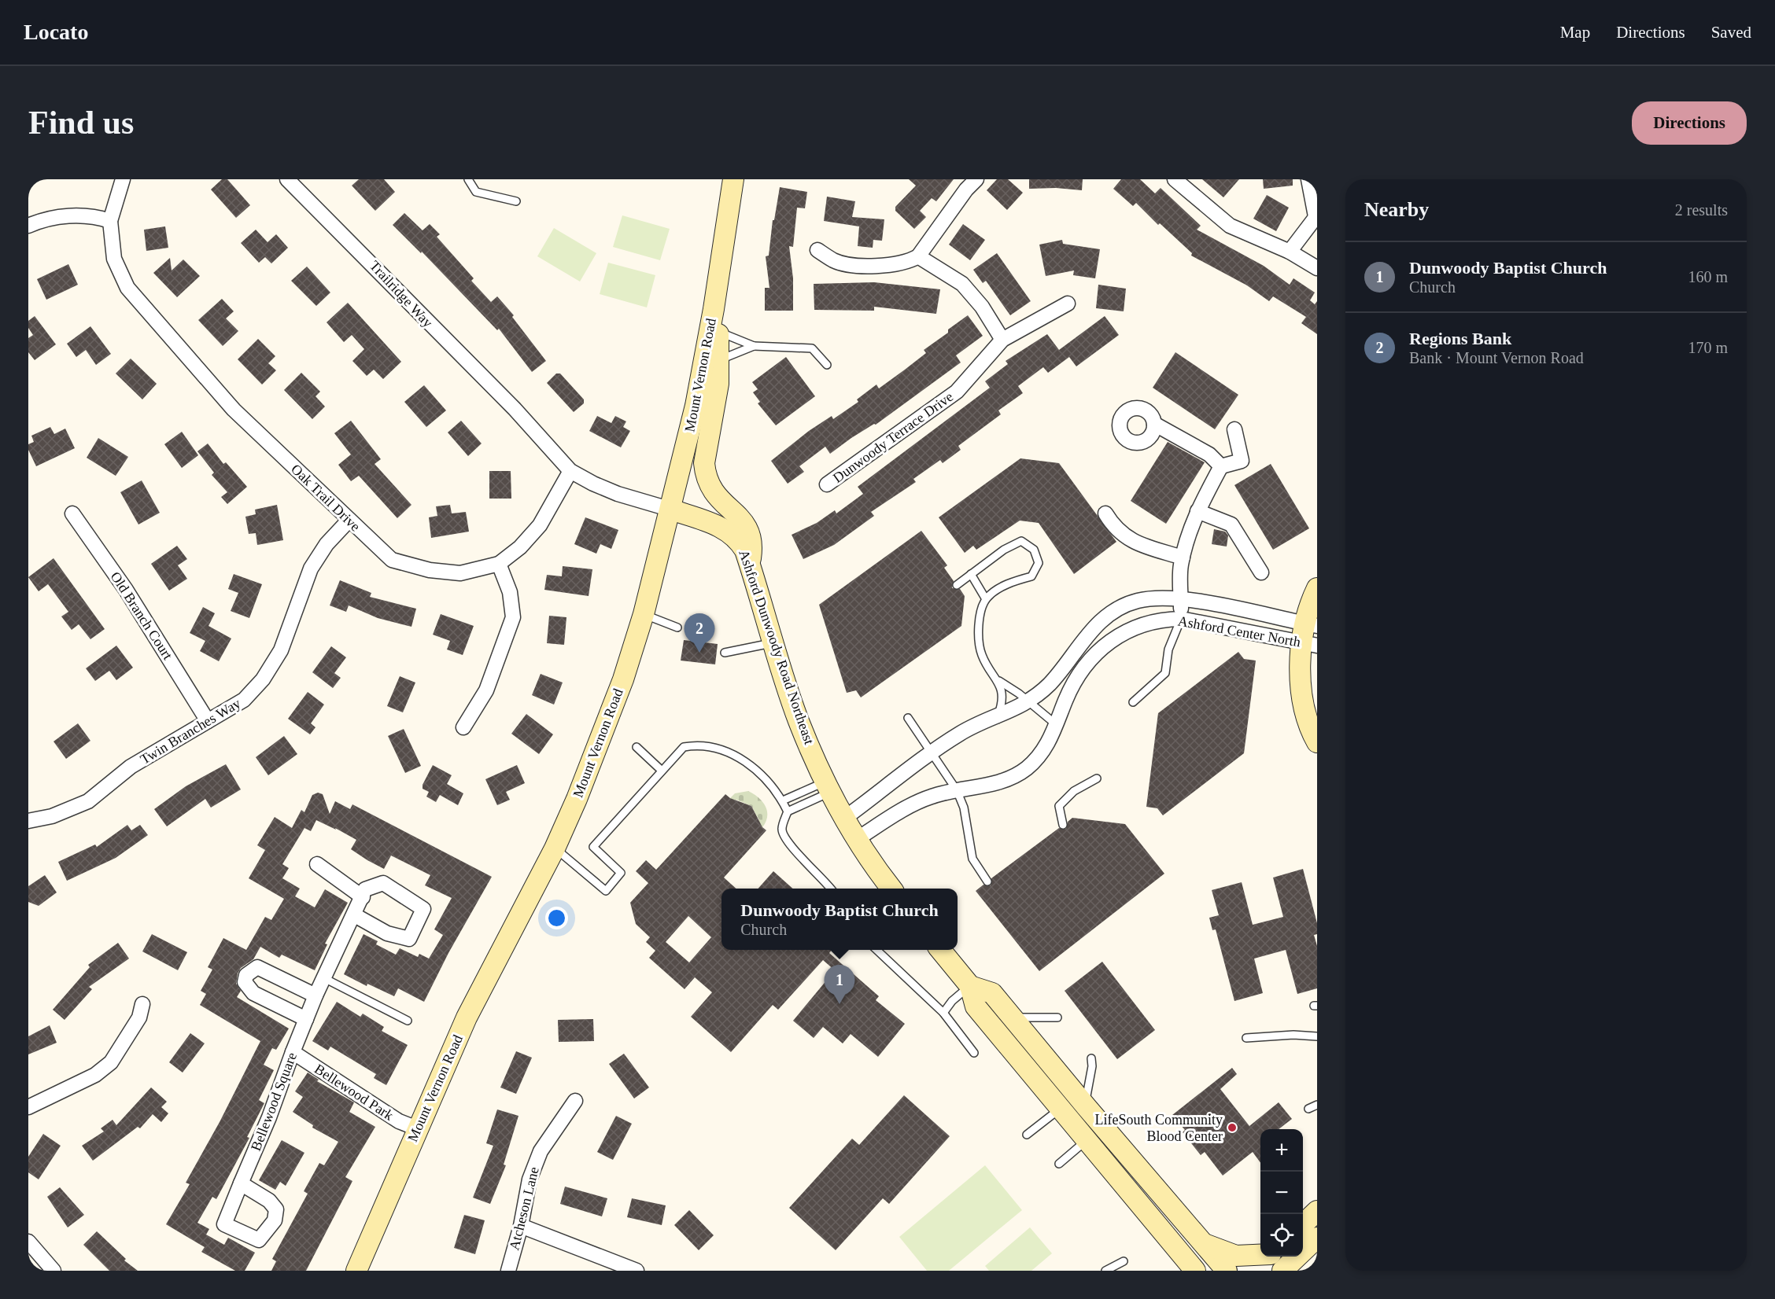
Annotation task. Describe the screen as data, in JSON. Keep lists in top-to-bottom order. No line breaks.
{"streets":{"main road":["Mount Vernon Road","Ashford Dunwoody Road Northeast"],"street":["Trailridge Way","Dunwoody Terrace Drive","Oak Trail Drive","Old Branch Court","Ashford Center North","Twin Branches Way","Bellewood Park","Bellewood Square","Atcheson Lane"]},"crossings":[["Trailridge Way","Oak Trail Drive"],["Mount Vernon Road","Ashford Dunwoody Road Northeast"],["Mount Vernon Road","Bellewood Park"],["Oak Trail Drive","Twin Branches Way"],["Old Branch Court","Twin Branches Way"],["Ashford Center North","Ashford Dunwoody Road Northeast"],["Bellewood Park","Bellewood Square"]],"places":["LifeSouth Community Blood Center"],"page":{"header":"Locato","nav":["Map","Directions","Saved"],"buttons":"Directions","title":"Find us","heading":["Nearby","2 results"],"list":[{"mark":"1","name":"Dunwoody Baptist Church","note":"Church","value":"160 m"},{"mark":"2","name":"Regions Bank","note":"Bank · Mount Vernon Road","value":"170 m"}],"pins":["2","1"],"popup":["Dunwoody Baptist Church","Church"],"map_buttons":["+","−"]}}
